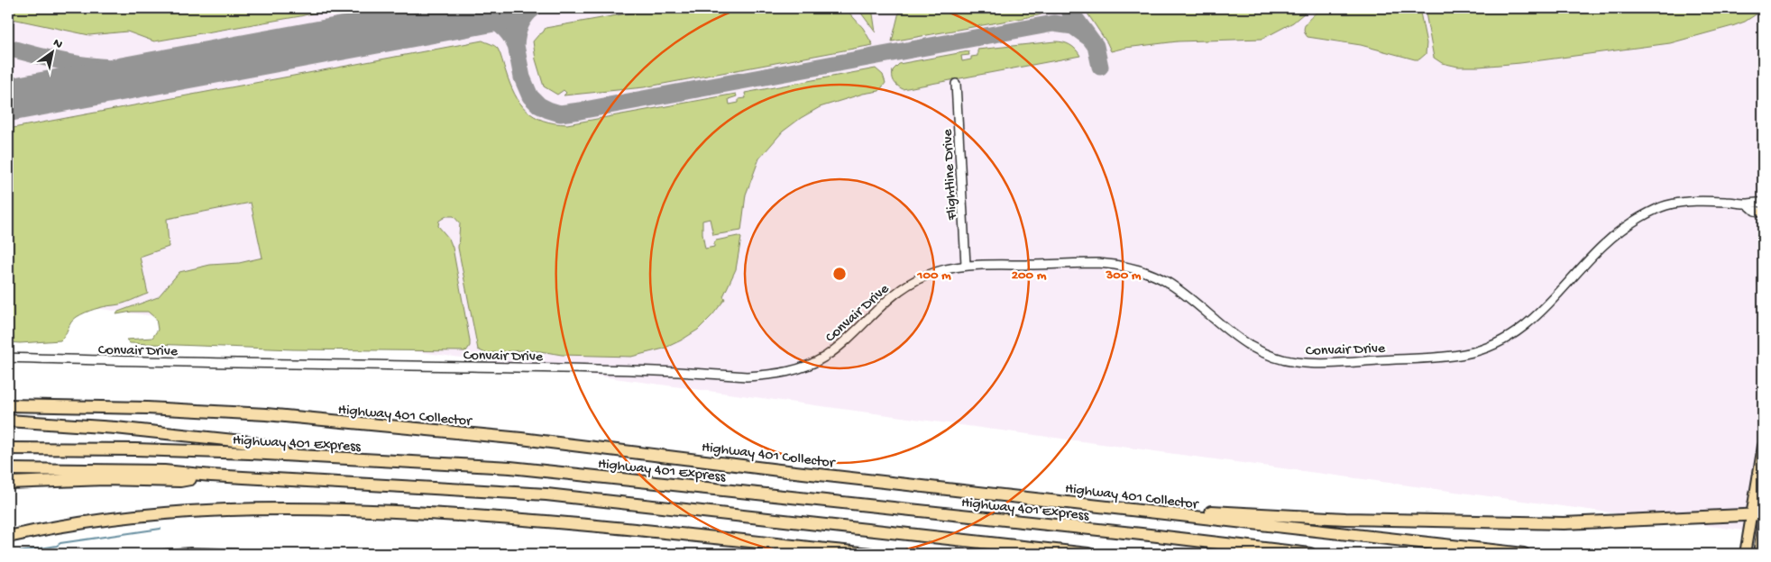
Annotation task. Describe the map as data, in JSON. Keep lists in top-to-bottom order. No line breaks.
{"streets":{"highway":["Highway 401 Collector","Highway 401 Express"],"street":["Flightline Drive","Convair Drive"]},"crossings":[["Flightline Drive","Convair Drive"]],"north":"top right","rings":["100 m","200 m","300 m"]}
